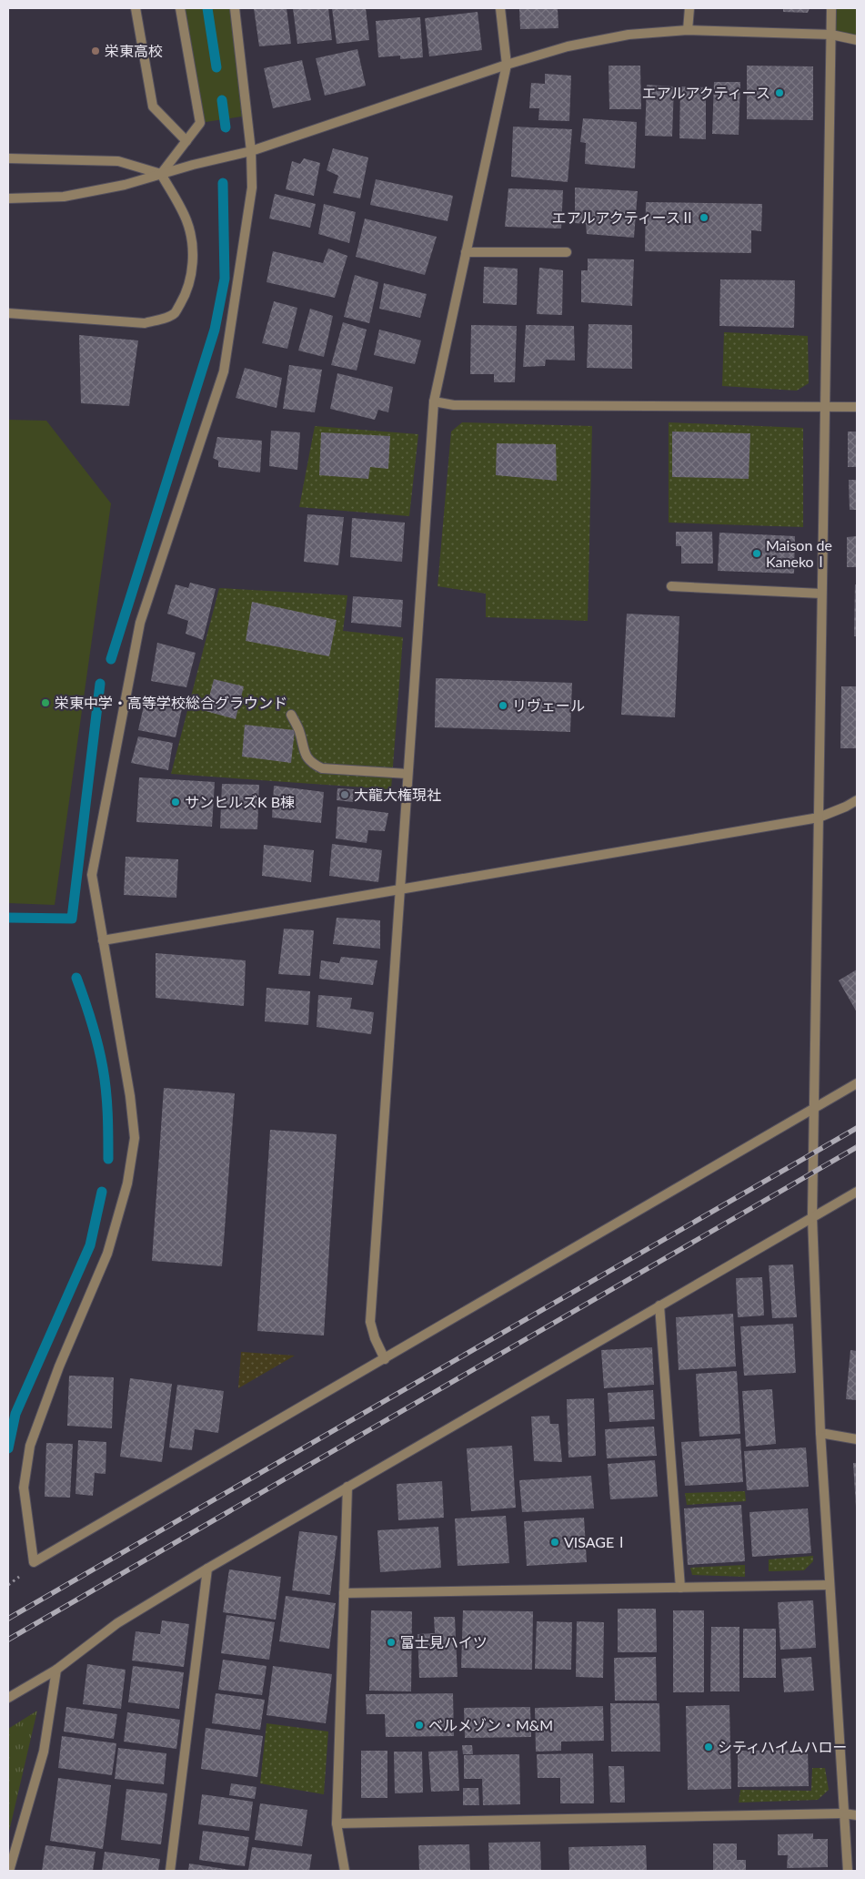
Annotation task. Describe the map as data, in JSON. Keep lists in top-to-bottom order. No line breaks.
{"places":["栄東高校","エアルアクティース","エアルアクティースⅡ","Maison de KanekoⅠ","栄東中学・高等学校総合グラウンド","リヴェール","大龍大権現社","サンヒルズK B棟","VISAGEⅠ","富士見ハイツ","ベルメゾン・M&M","シティハイムハロー"]}
